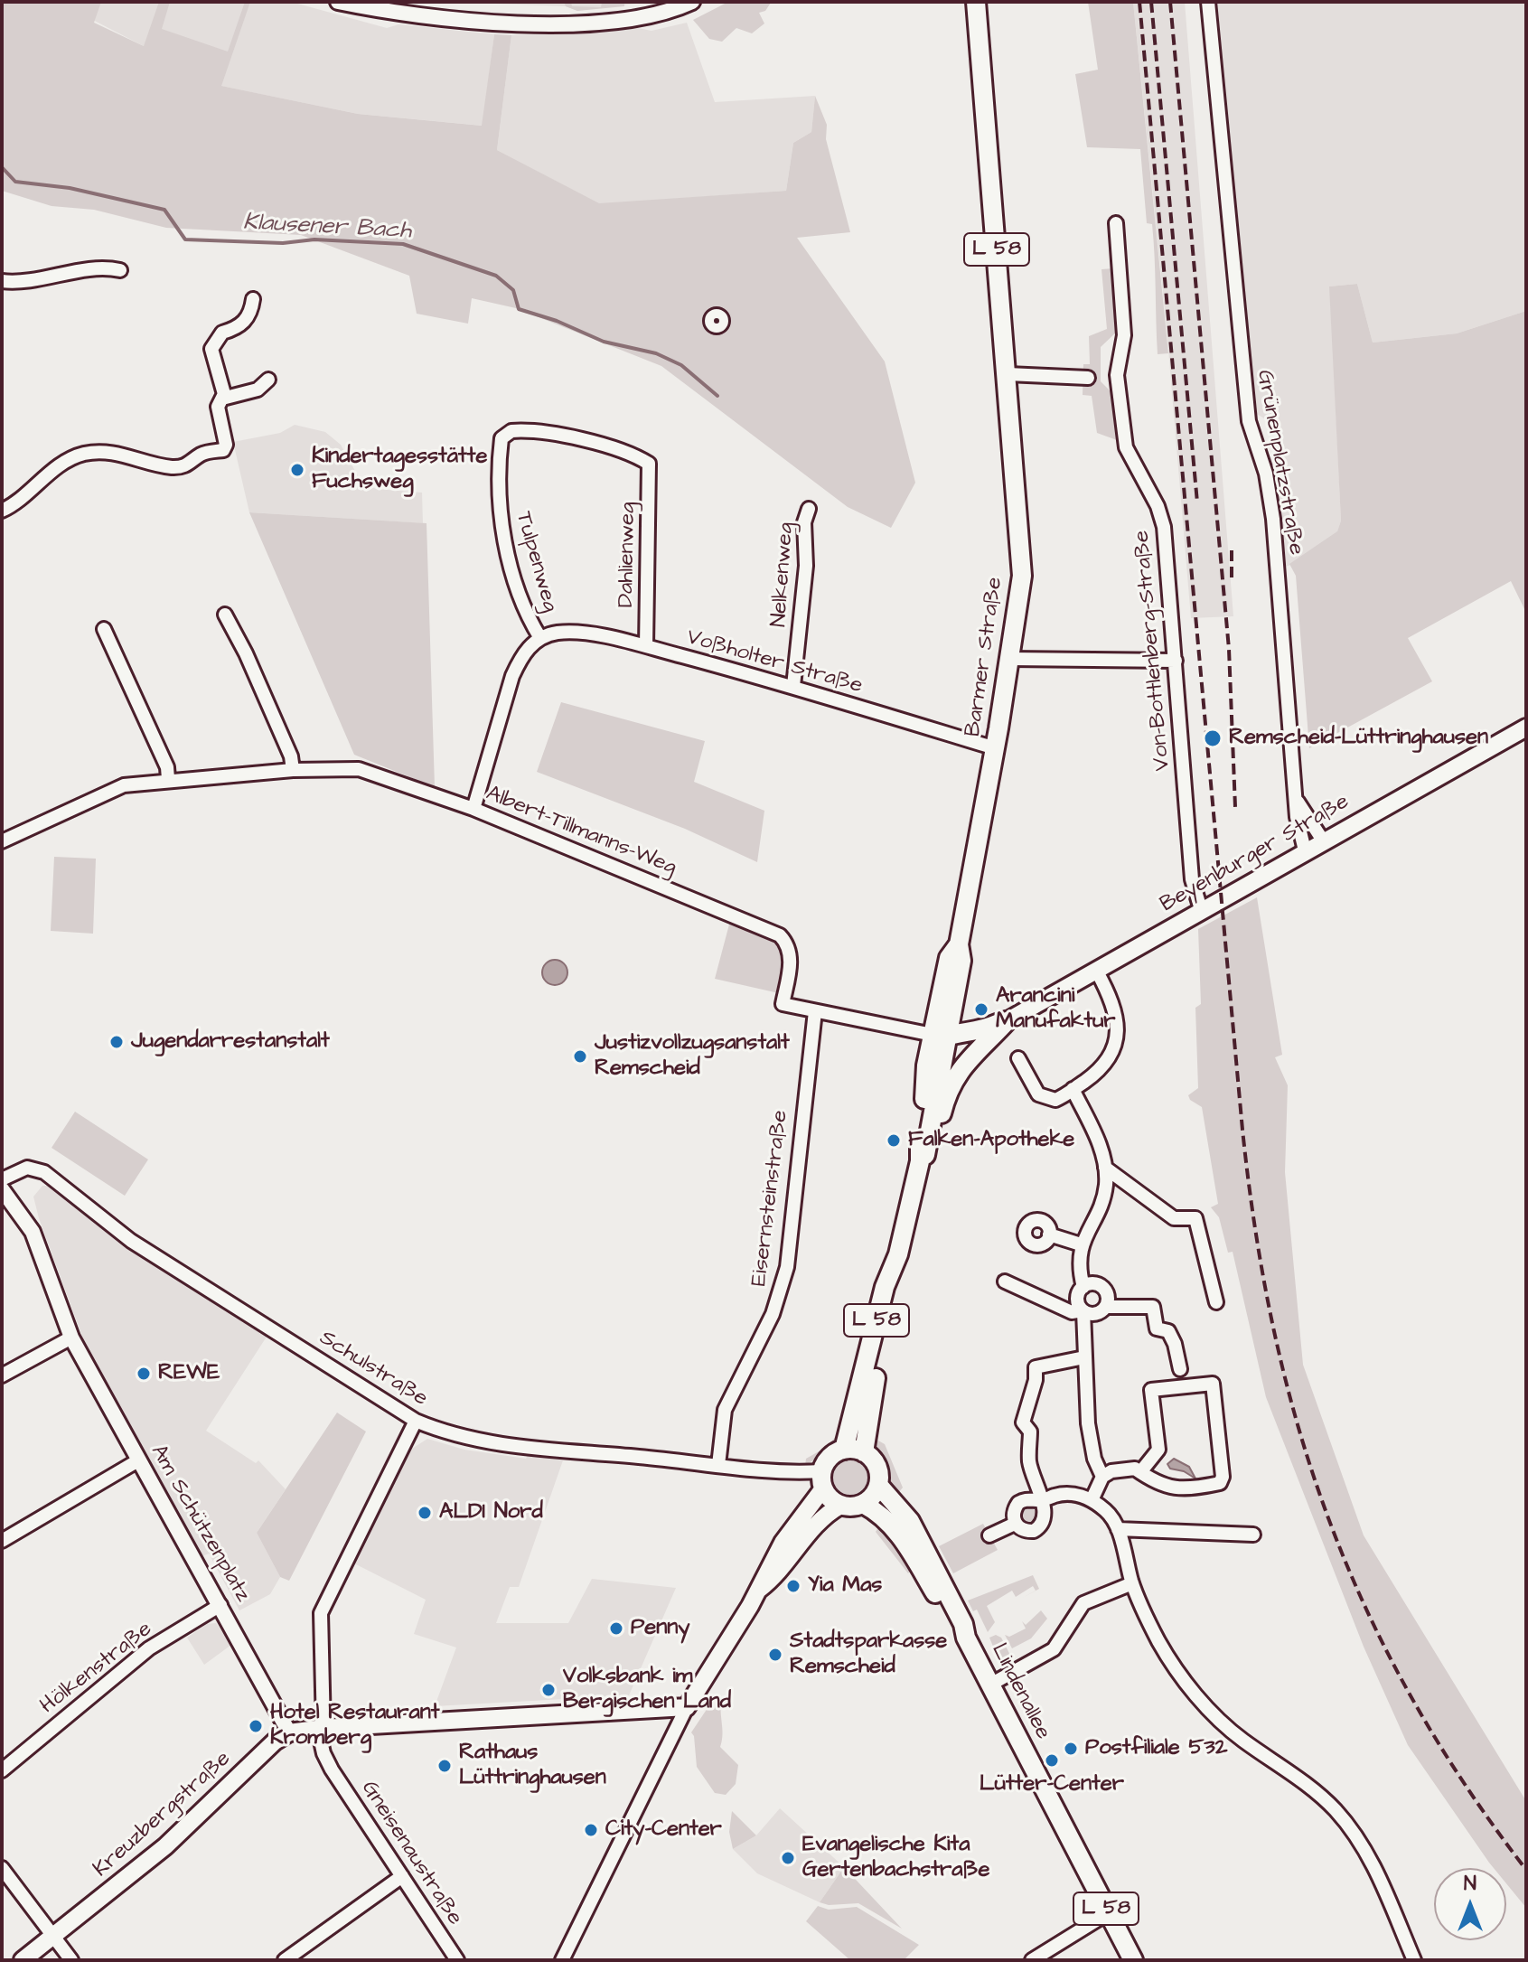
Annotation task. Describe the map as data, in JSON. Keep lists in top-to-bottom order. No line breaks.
{"streets":{"main road":["L 58","Barmer Straße","Beyenburger Straße","Lindenallee","Kreuzbergstraße"],"street":["Grünenplatzstraße","Dahlienweg","Tulpenweg","Nelkenweg","Von-Bottlenberg-Straße","Voßholter Straße","Albert-Tillmanns-Weg","Eisernsteinstraße","Schulstraße","Am Schützenplatz","Hölkenstraße","Gneisenaustraße"]},"crossings":[["Grünenplatzstraße","Beyenburger Straße"],["Dahlienweg","Tulpenweg"],["Dahlienweg","Voßholter Straße"],["Tulpenweg","Voßholter Straße"],["Tulpenweg","Albert-Tillmanns-Weg"],["Nelkenweg","Voßholter Straße"],["Von-Bottlenberg-Straße","Beyenburger Straße"],["Barmer Straße","Voßholter Straße"],["Barmer Straße","Schulstraße"],["Barmer Straße","Lindenallee"],["Albert-Tillmanns-Weg","Eisernsteinstraße"],["Eisernsteinstraße","Schulstraße"],["Schulstraße","Lindenallee"],["Schulstraße","Gneisenaustraße"],["Am Schützenplatz","Hölkenstraße"],["Am Schützenplatz","Kreuzbergstraße"]],"water":["Klausener Bach"],"places":["Kindertagesstätte Fuchsweg","Remscheid-Lüttringhausen","Arancini Manufaktur","Jugendarrestanstalt","Justizvollzugsanstalt Remscheid","Falken-Apotheke","REWE","ALDI Nord","Yia Mas","Penny","Stadtsparkasse Remscheid","Volksbank im Bergischen Land","Hotel Restaurant Kromberg","Postfiliale 532","Lütter-Center","Rathaus Lüttringhausen","City-Center","Evangelische Kita Gertenbachstraße"],"north":"top"}
